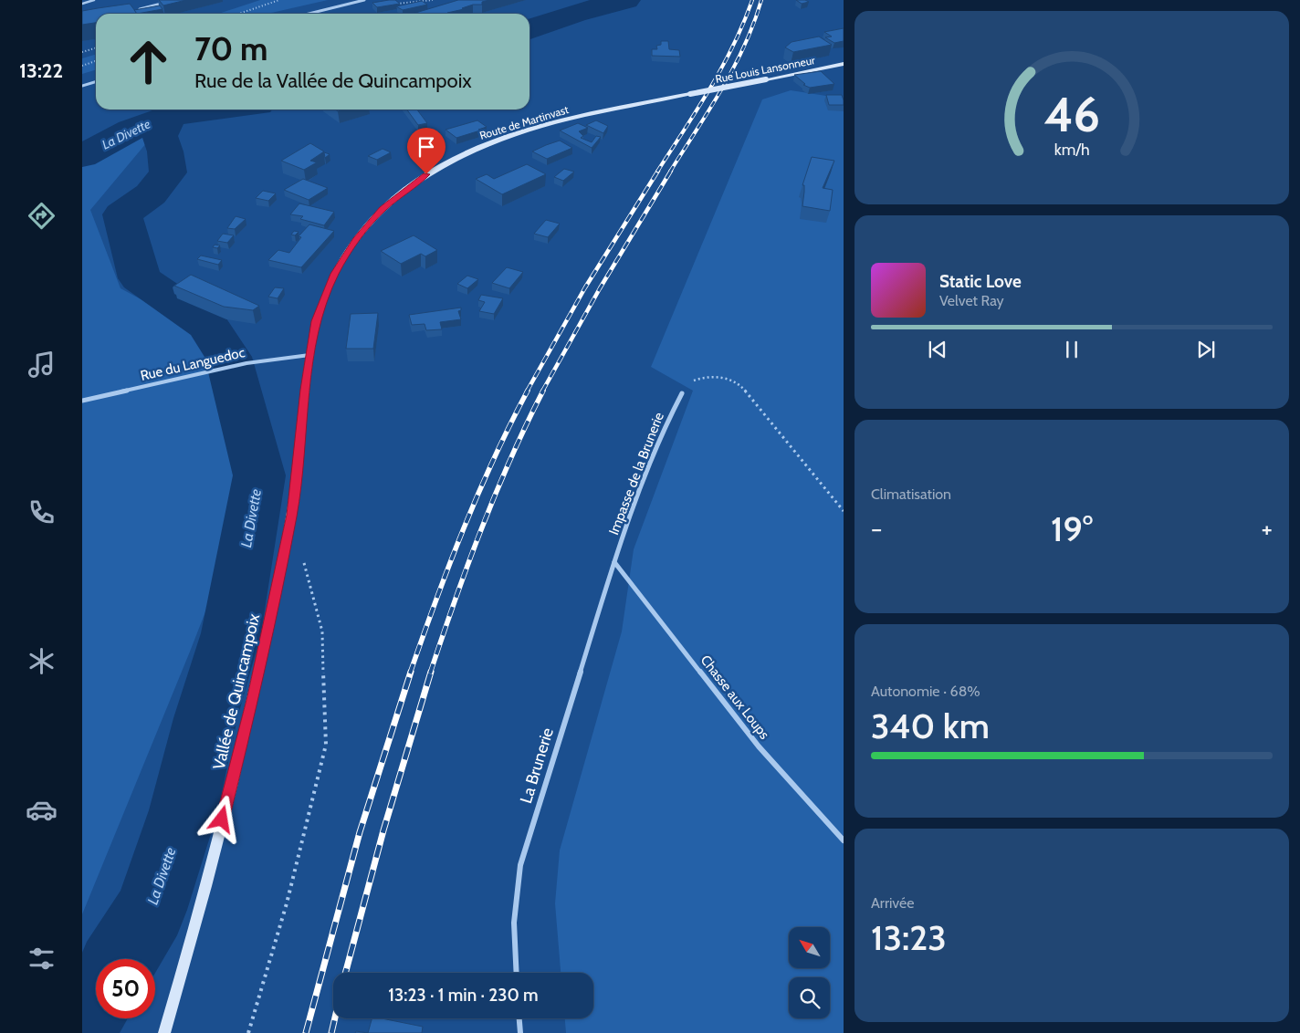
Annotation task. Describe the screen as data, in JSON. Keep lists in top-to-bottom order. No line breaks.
{"streets":{"main road":["Rue Louis Lansonneur","Route de Martinvast","Vallée de Quincampoix"],"street":["Rue du Languedoc","Impasse de la Brunerie","Chasse aux Loups","La Brunerie"]},"crossings":[["Rue Louis Lansonneur","Route de Martinvast"],["Route de Martinvast","Rue du Languedoc"],["Route de Martinvast","Vallée de Quincampoix"],["Impasse de la Brunerie","Chasse aux Loups"],["Impasse de la Brunerie","La Brunerie"],["Chasse aux Loups","La Brunerie"]],"water":["La Divette"],"north":"top left","page":{"tabs":"13:22","turn":["70 m","Rue de la Vallée de Quincampoix"],"song":["Static Love","Velvet Ray"],"tile":["Climatisation",["Autonomie · 68%","340 km"],["Arrivée","13:23"]],"heat":["−","19°","+"],"limit":"50","trip":"13:23 · 1 min · 230 m","gauge":["46","km/h"]}}
